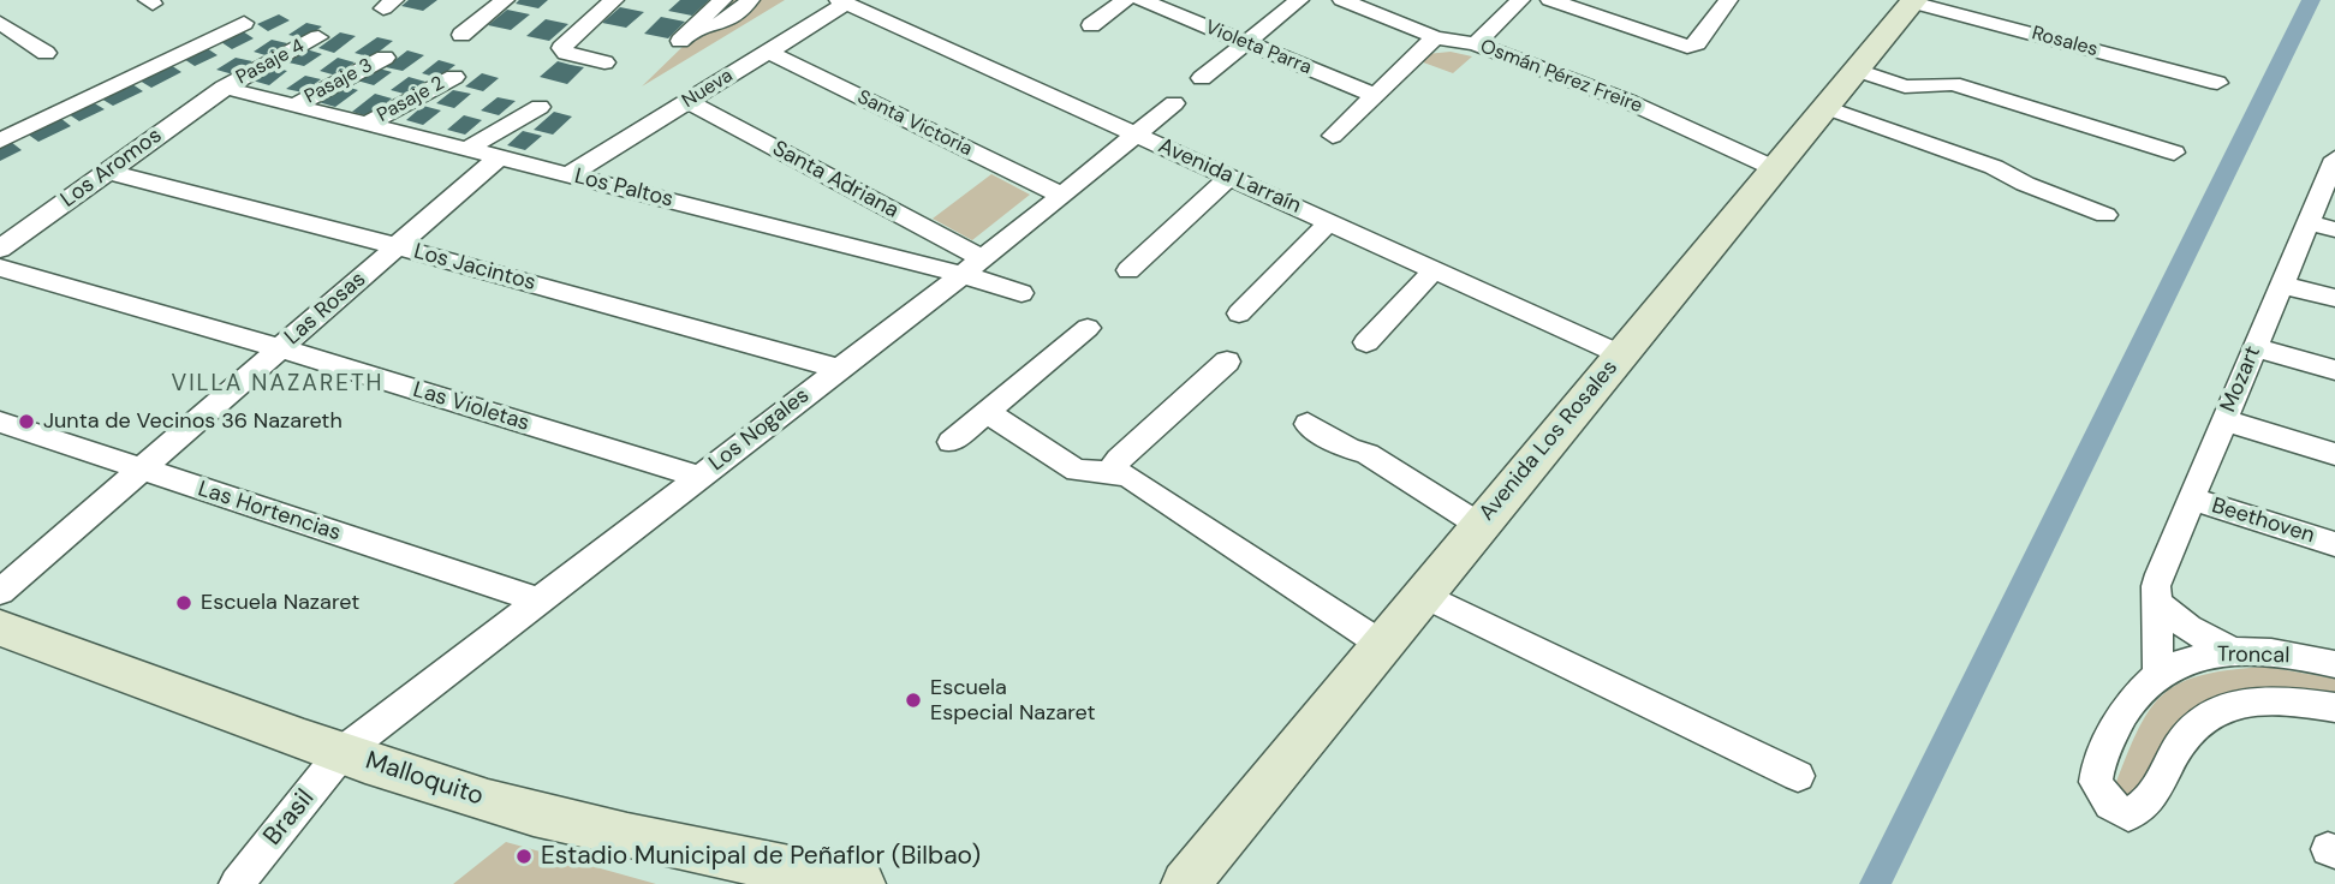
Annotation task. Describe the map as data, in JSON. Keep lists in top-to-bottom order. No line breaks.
{"streets":{"street":["Rosales","Violeta Parra","Pasaje 4","Osmán Pérez Freire","Pasaje 3","Nueva","Pasaje 2","Santa Victoria","Los Aromos","Avenida Larraín","Santa Adriana","Los Paltos","Los Jacintos","Las Rosas","Mozart","Las Violetas","Los Nogales","Avenida Los Rosales","Las Hortencias","Beethoven","Troncal","Malloquito","Brasil"]},"crossings":[["Rosales","Avenida Los Rosales"],["Pasaje 4","Los Aromos"],["Pasaje 4","Los Paltos"],["Osmán Pérez Freire","Avenida Los Rosales"],["Pasaje 3","Los Paltos"],["Nueva","Santa Victoria"],["Nueva","Avenida Larraín"],["Nueva","Santa Adriana"],["Nueva","Los Paltos"],["Pasaje 2","Los Paltos"],["Santa Victoria","Los Nogales"],["Los Aromos","Los Paltos"],["Los Aromos","Los Jacintos"],["Avenida Larraín","Los Nogales"],["Avenida Larraín","Avenida Los Rosales"],["Santa Adriana","Los Paltos"],["Santa Adriana","Los Nogales"],["Los Paltos","Las Rosas"],["Los Paltos","Los Nogales"],["Los Jacintos","Las Rosas"],["Los Jacintos","Los Nogales"],["Las Rosas","Las Violetas"],["Las Rosas","Las Hortencias"],["Mozart","Beethoven"],["Mozart","Troncal"],["Las Violetas","Los Nogales"],["Los Nogales","Las Hortencias"],["Los Nogales","Malloquito"],["Los Nogales","Brasil"],["Malloquito","Brasil"]],"districts":["VILLA NAZARETH"],"places":["Junta de Vecinos 36 Nazareth","Escuela Nazaret","Escuela Especial Nazaret","Estadio Municipal de Peñaflor (Bilbao)"]}
